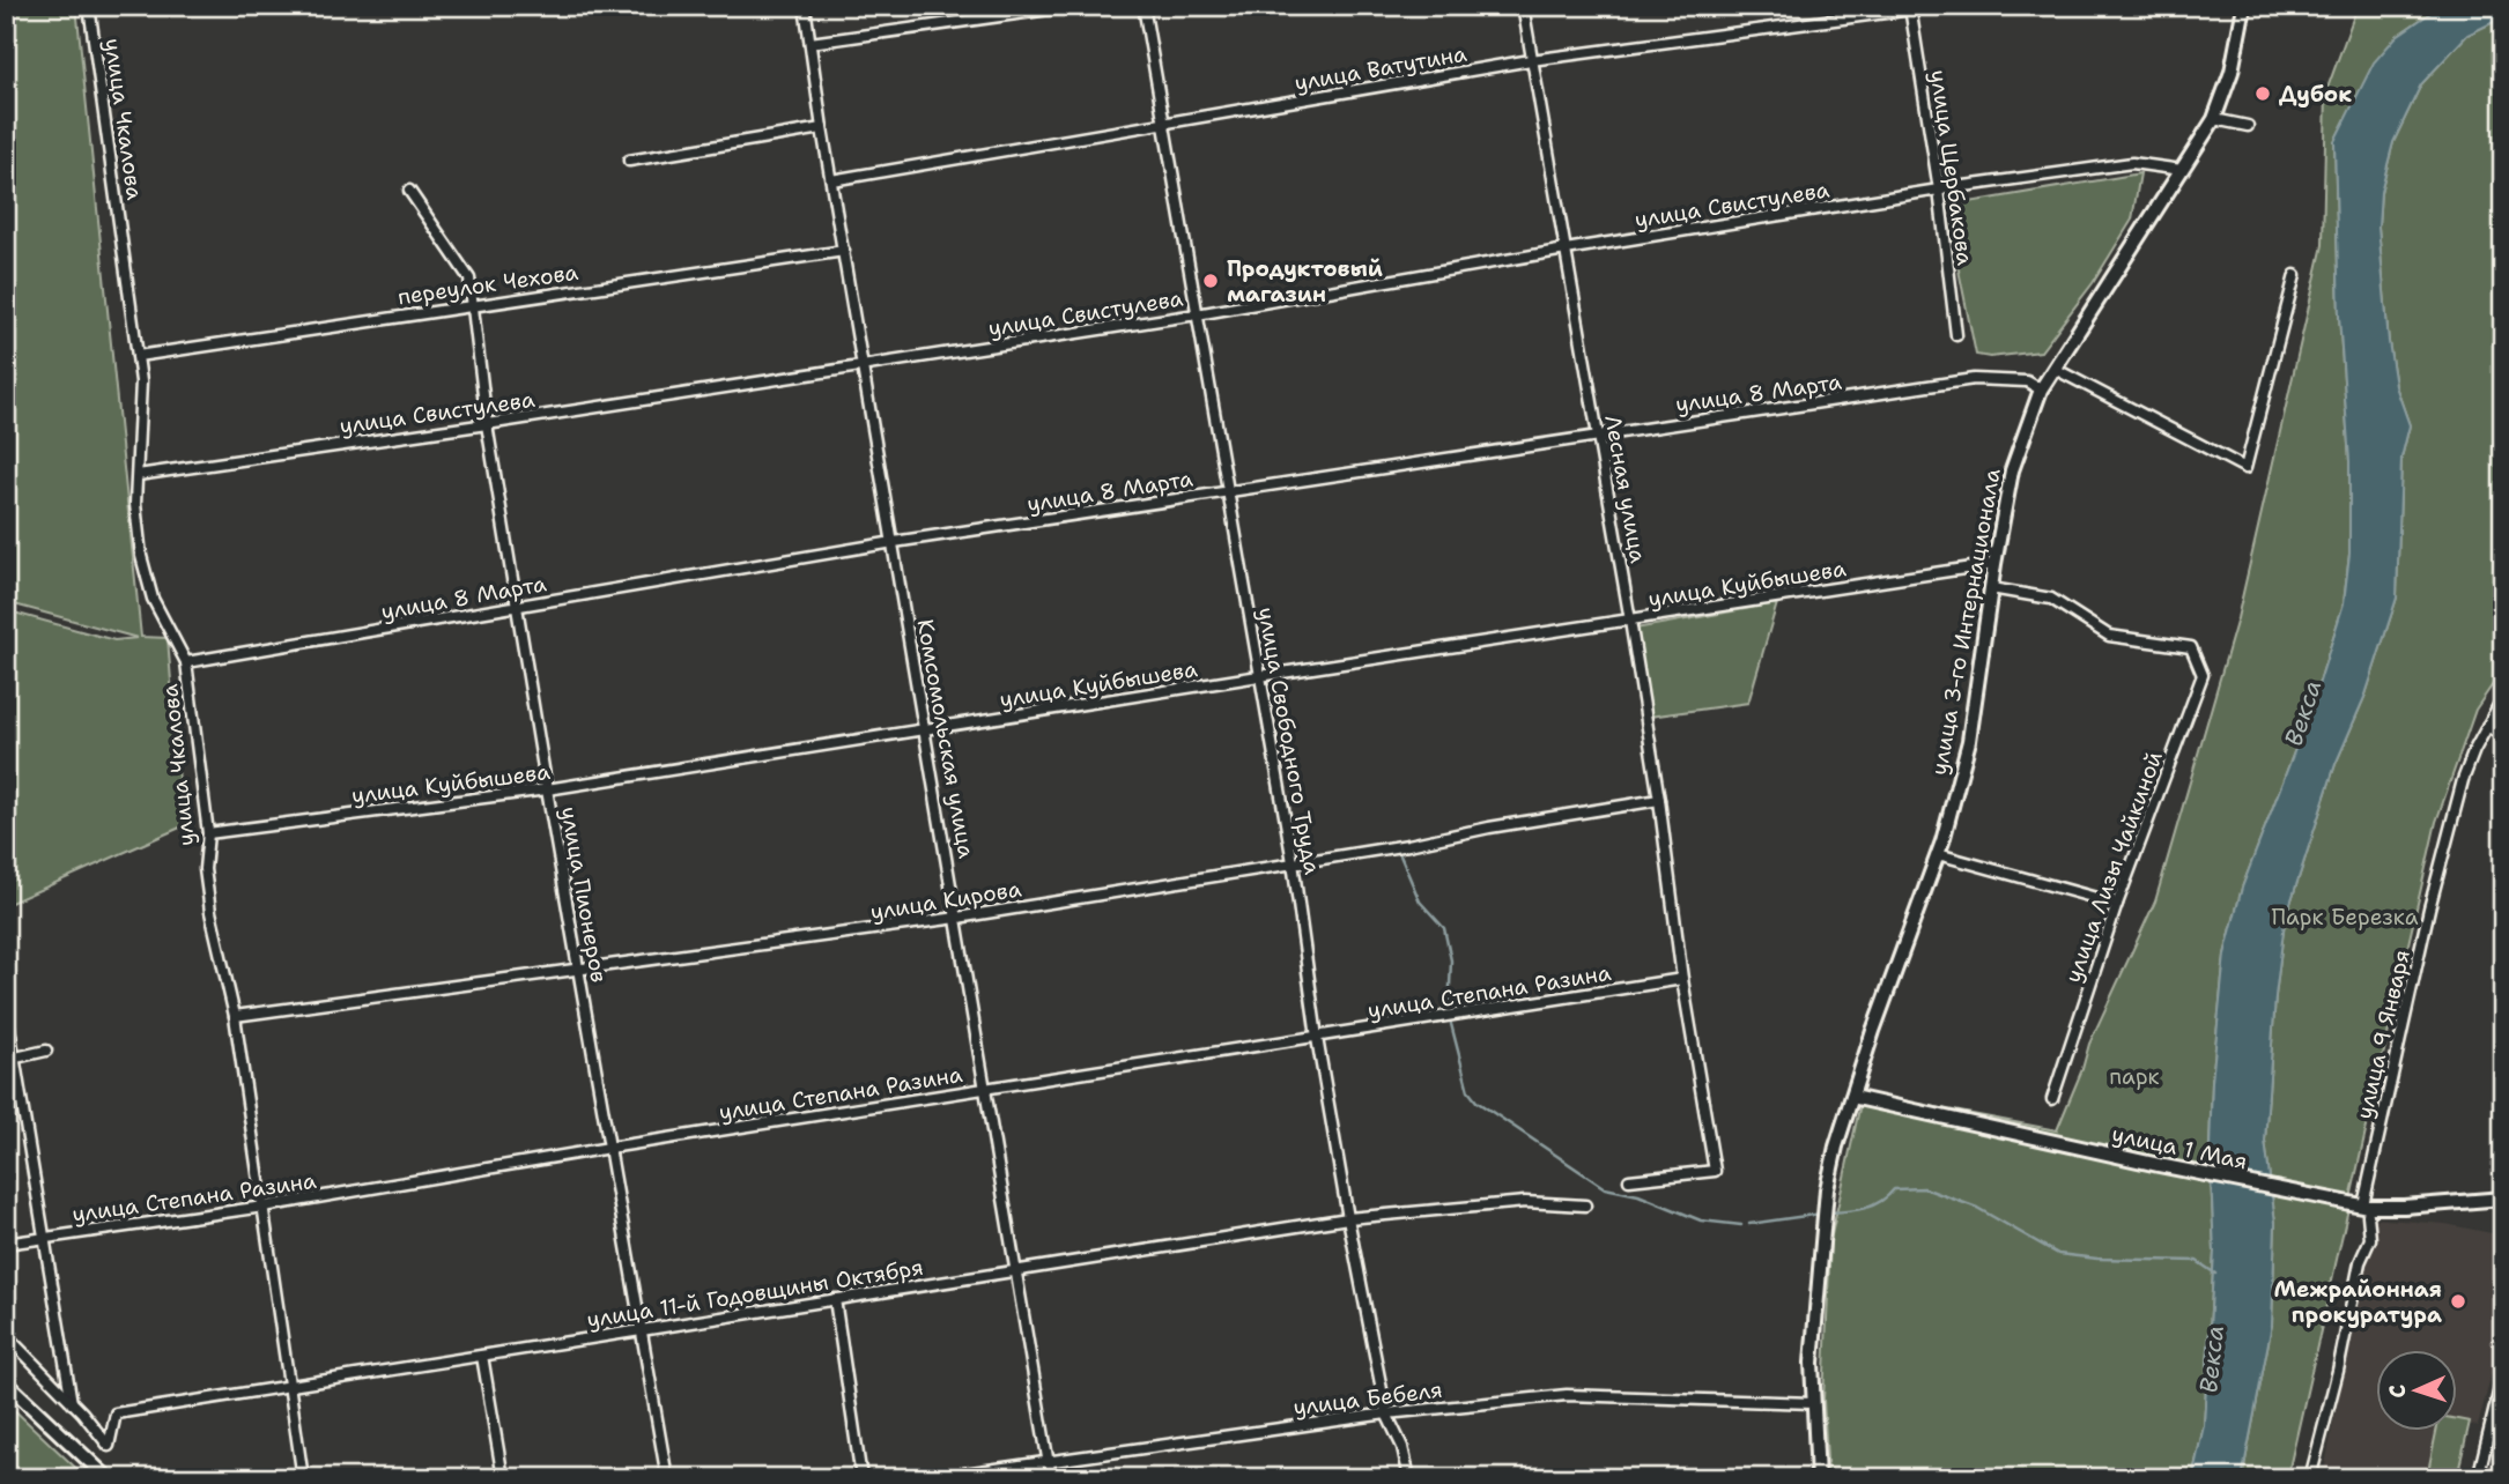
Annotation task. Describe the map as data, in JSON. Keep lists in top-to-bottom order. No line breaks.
{"streets":{"main road":["улица 3-го Интернационала","улица 1 Мая"],"street":["улица Ватутина","улица Чкалова","улица Щербакова","улица Свистулева","переулок Чехова","улица 8 Марта","Лесная улица","улица Куйбышева","Комсомольская улица","улица Свободного Труда","улица Лизы Чайкиной","улица Пионеров","улица Кирова","улица Степана Разина","улица 9 Января","улица 11-й Годовщины Октября","улица Бебеля"]},"crossings":[["улица Ватутина","улица Щербакова"],["улица Ватутина","Лесная улица"],["улица Ватутина","Комсомольская улица"],["улица Ватутина","улица Свободного Труда"],["улица Чкалова","улица Свистулева"],["улица Чкалова","переулок Чехова"],["улица Чкалова","улица 8 Марта"],["улица Чкалова","улица Куйбышева"],["улица Чкалова","улица Кирова"],["улица Чкалова","улица Степана Разина"],["улица Чкалова","улица 11-й Годовщины Октября"],["улица Щербакова","улица Свистулева"],["улица Свистулева","Лесная улица"],["улица Свистулева","улица 3-го Интернационала"],["улица Свистулева","Комсомольская улица"],["улица Свистулева","улица Свободного Труда"],["улица Свистулева","улица Пионеров"],["переулок Чехова","Комсомольская улица"],["переулок Чехова","улица Пионеров"],["улица 8 Марта","Лесная улица"],["улица 8 Марта","улица 3-го Интернационала"],["улица 8 Марта","Комсомольская улица"],["улица 8 Марта","улица Свободного Труда"],["улица 8 Марта","улица Пионеров"],["Лесная улица","улица Куйбышева"],["Лесная улица","улица Кирова"],["Лесная улица","улица Степана Разина"],["улица Куйбышева","улица 3-го Интернационала"],["улица Куйбышева","Комсомольская улица"],["улица Куйбышева","улица Свободного Труда"],["улица Куйбышева","улица Пионеров"],["улица 3-го Интернационала","улица Лизы Чайкиной"],["улица 3-го Интернационала","улица 1 Мая"],["улица 3-го Интернационала","улица Бебеля"],["Комсомольская улица","улица Кирова"],["Комсомольская улица","улица Степана Разина"],["Комсомольская улица","улица 11-й Годовщины Октября"],["Комсомольская улица","улица Бебеля"],["улица Свободного Труда","улица Кирова"],["улица Свободного Труда","улица Степана Разина"],["улица Свободного Труда","улица 11-й Годовщины Октября"],["улица Свободного Труда","улица Бебеля"],["улица Пионеров","улица Кирова"],["улица Пионеров","улица Степана Разина"],["улица Пионеров","улица 11-й Годовщины Октября"]],"water":["Векса"],"parks":["Парк Березка","парк"],"places":["Дубок","Продуктовый магазин","Межрайонная прокуратура"],"north":"left"}
